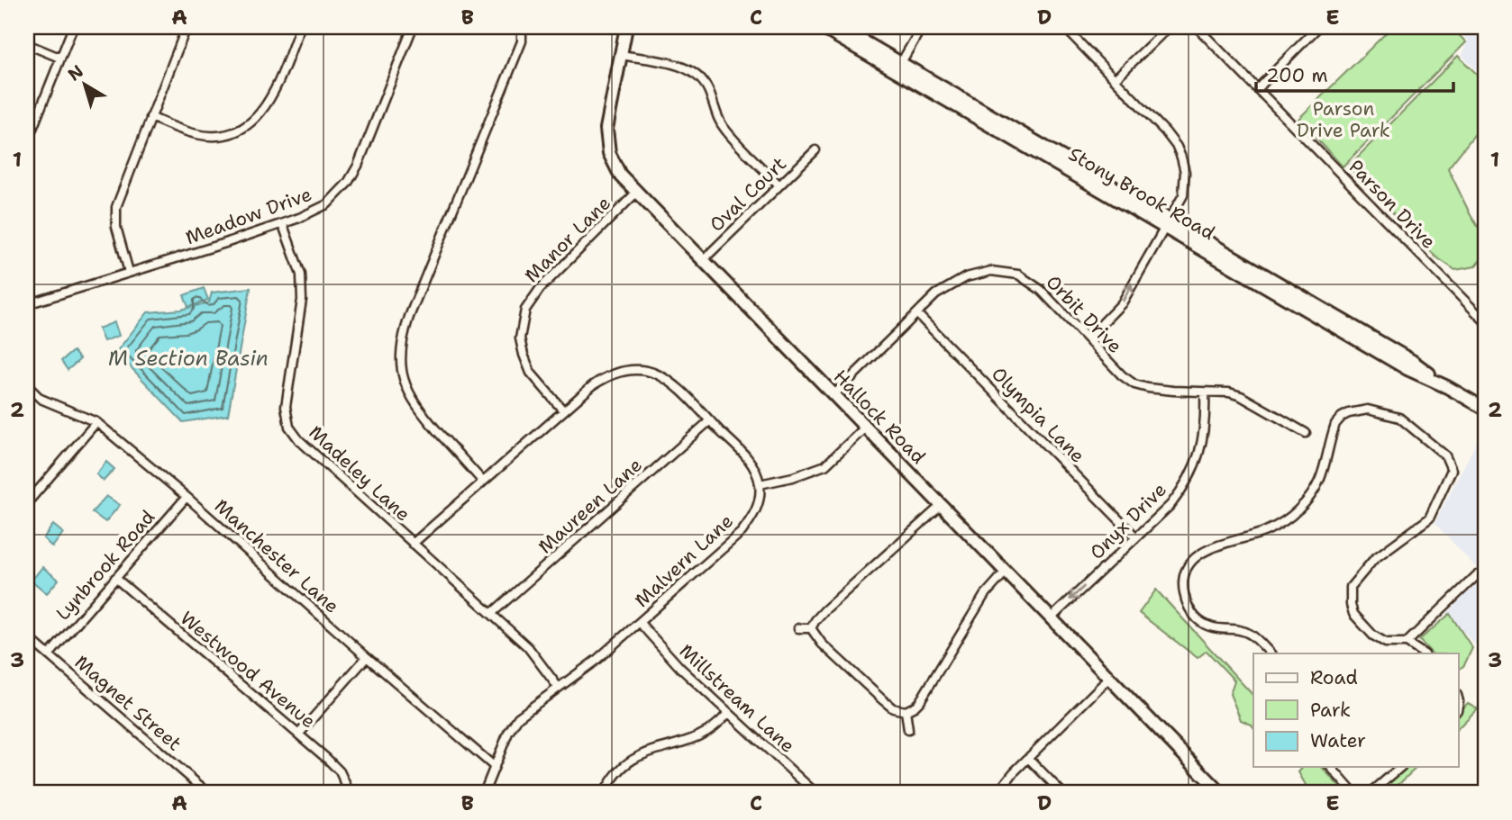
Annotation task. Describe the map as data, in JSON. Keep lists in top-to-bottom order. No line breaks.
{"streets":{"street":["Stony Brook Road","Oval Court","Parson Drive","Meadow Drive","Manor Lane","Orbit Drive","Olympia Lane","Hallock Road","Madeley Lane","Maureen Lane","Onyx Drive","Manchester Lane","Malvern Lane","Lynbrook Road","Westwood Avenue","Millstream Lane","Magnet Street"]},"crossings":[["Oval Court","Hallock Road"],["Meadow Drive","Madeley Lane"],["Manor Lane","Hallock Road"],["Orbit Drive","Olympia Lane"],["Orbit Drive","Hallock Road"],["Orbit Drive","Onyx Drive"],["Olympia Lane","Onyx Drive"],["Hallock Road","Onyx Drive"],["Madeley Lane","Maureen Lane"],["Madeley Lane","Malvern Lane"],["Manchester Lane","Malvern Lane"],["Manchester Lane","Lynbrook Road"],["Malvern Lane","Millstream Lane"],["Lynbrook Road","Westwood Avenue"],["Lynbrook Road","Magnet Street"]],"one_way":["Onyx Drive"],"water":["M Section Basin"],"parks":["Parson Drive Park"],"legend":["Road","Park","Water"],"scale_bar":"200 m","north":"top left","grid":{"columns":["A","B","C","D","E"],"rows":["1","2","3"]}}
